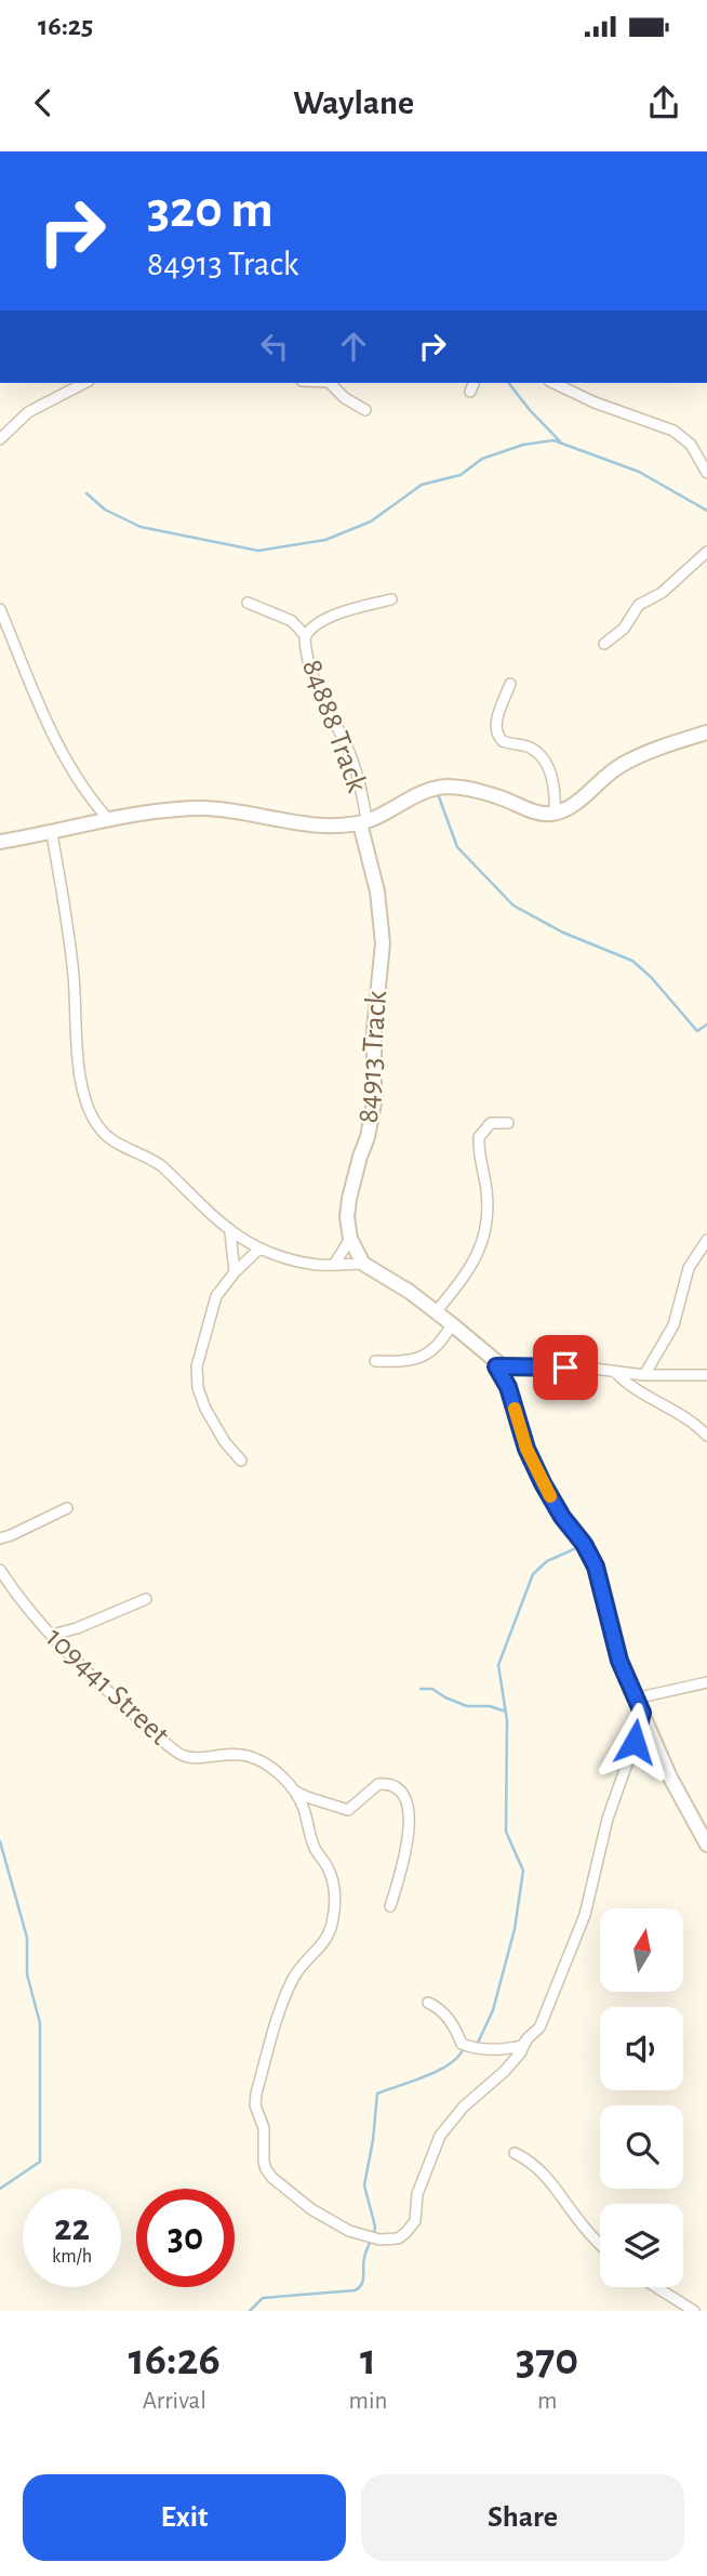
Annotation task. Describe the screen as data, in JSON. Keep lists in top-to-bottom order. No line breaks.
{"streets":{"street":["84888 Track","84913 Track","109441 Street"]},"crossings":[["84888 Track","84913 Track"]],"north":"top","page":{"status":"16:25","header":"Waylane","turn":["320 m","84913 Track"],"speed":"22 km/h","limit":"30","eta":["16:26","Arrival","1","min","370","m"],"buttons":["Exit","Share"]}}
